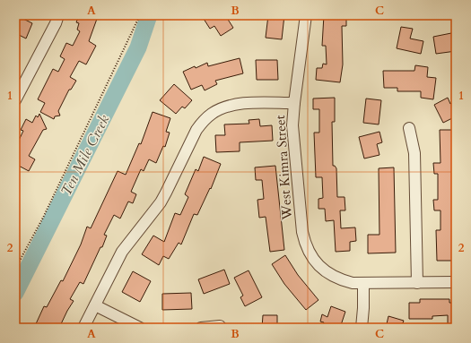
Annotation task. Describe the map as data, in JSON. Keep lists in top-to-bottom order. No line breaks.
{"streets":{"street":["West Kimra Street"]},"water":["Ten Mile Creek"],"grid":{"columns":["A","B","C"],"rows":["1","2"]}}
